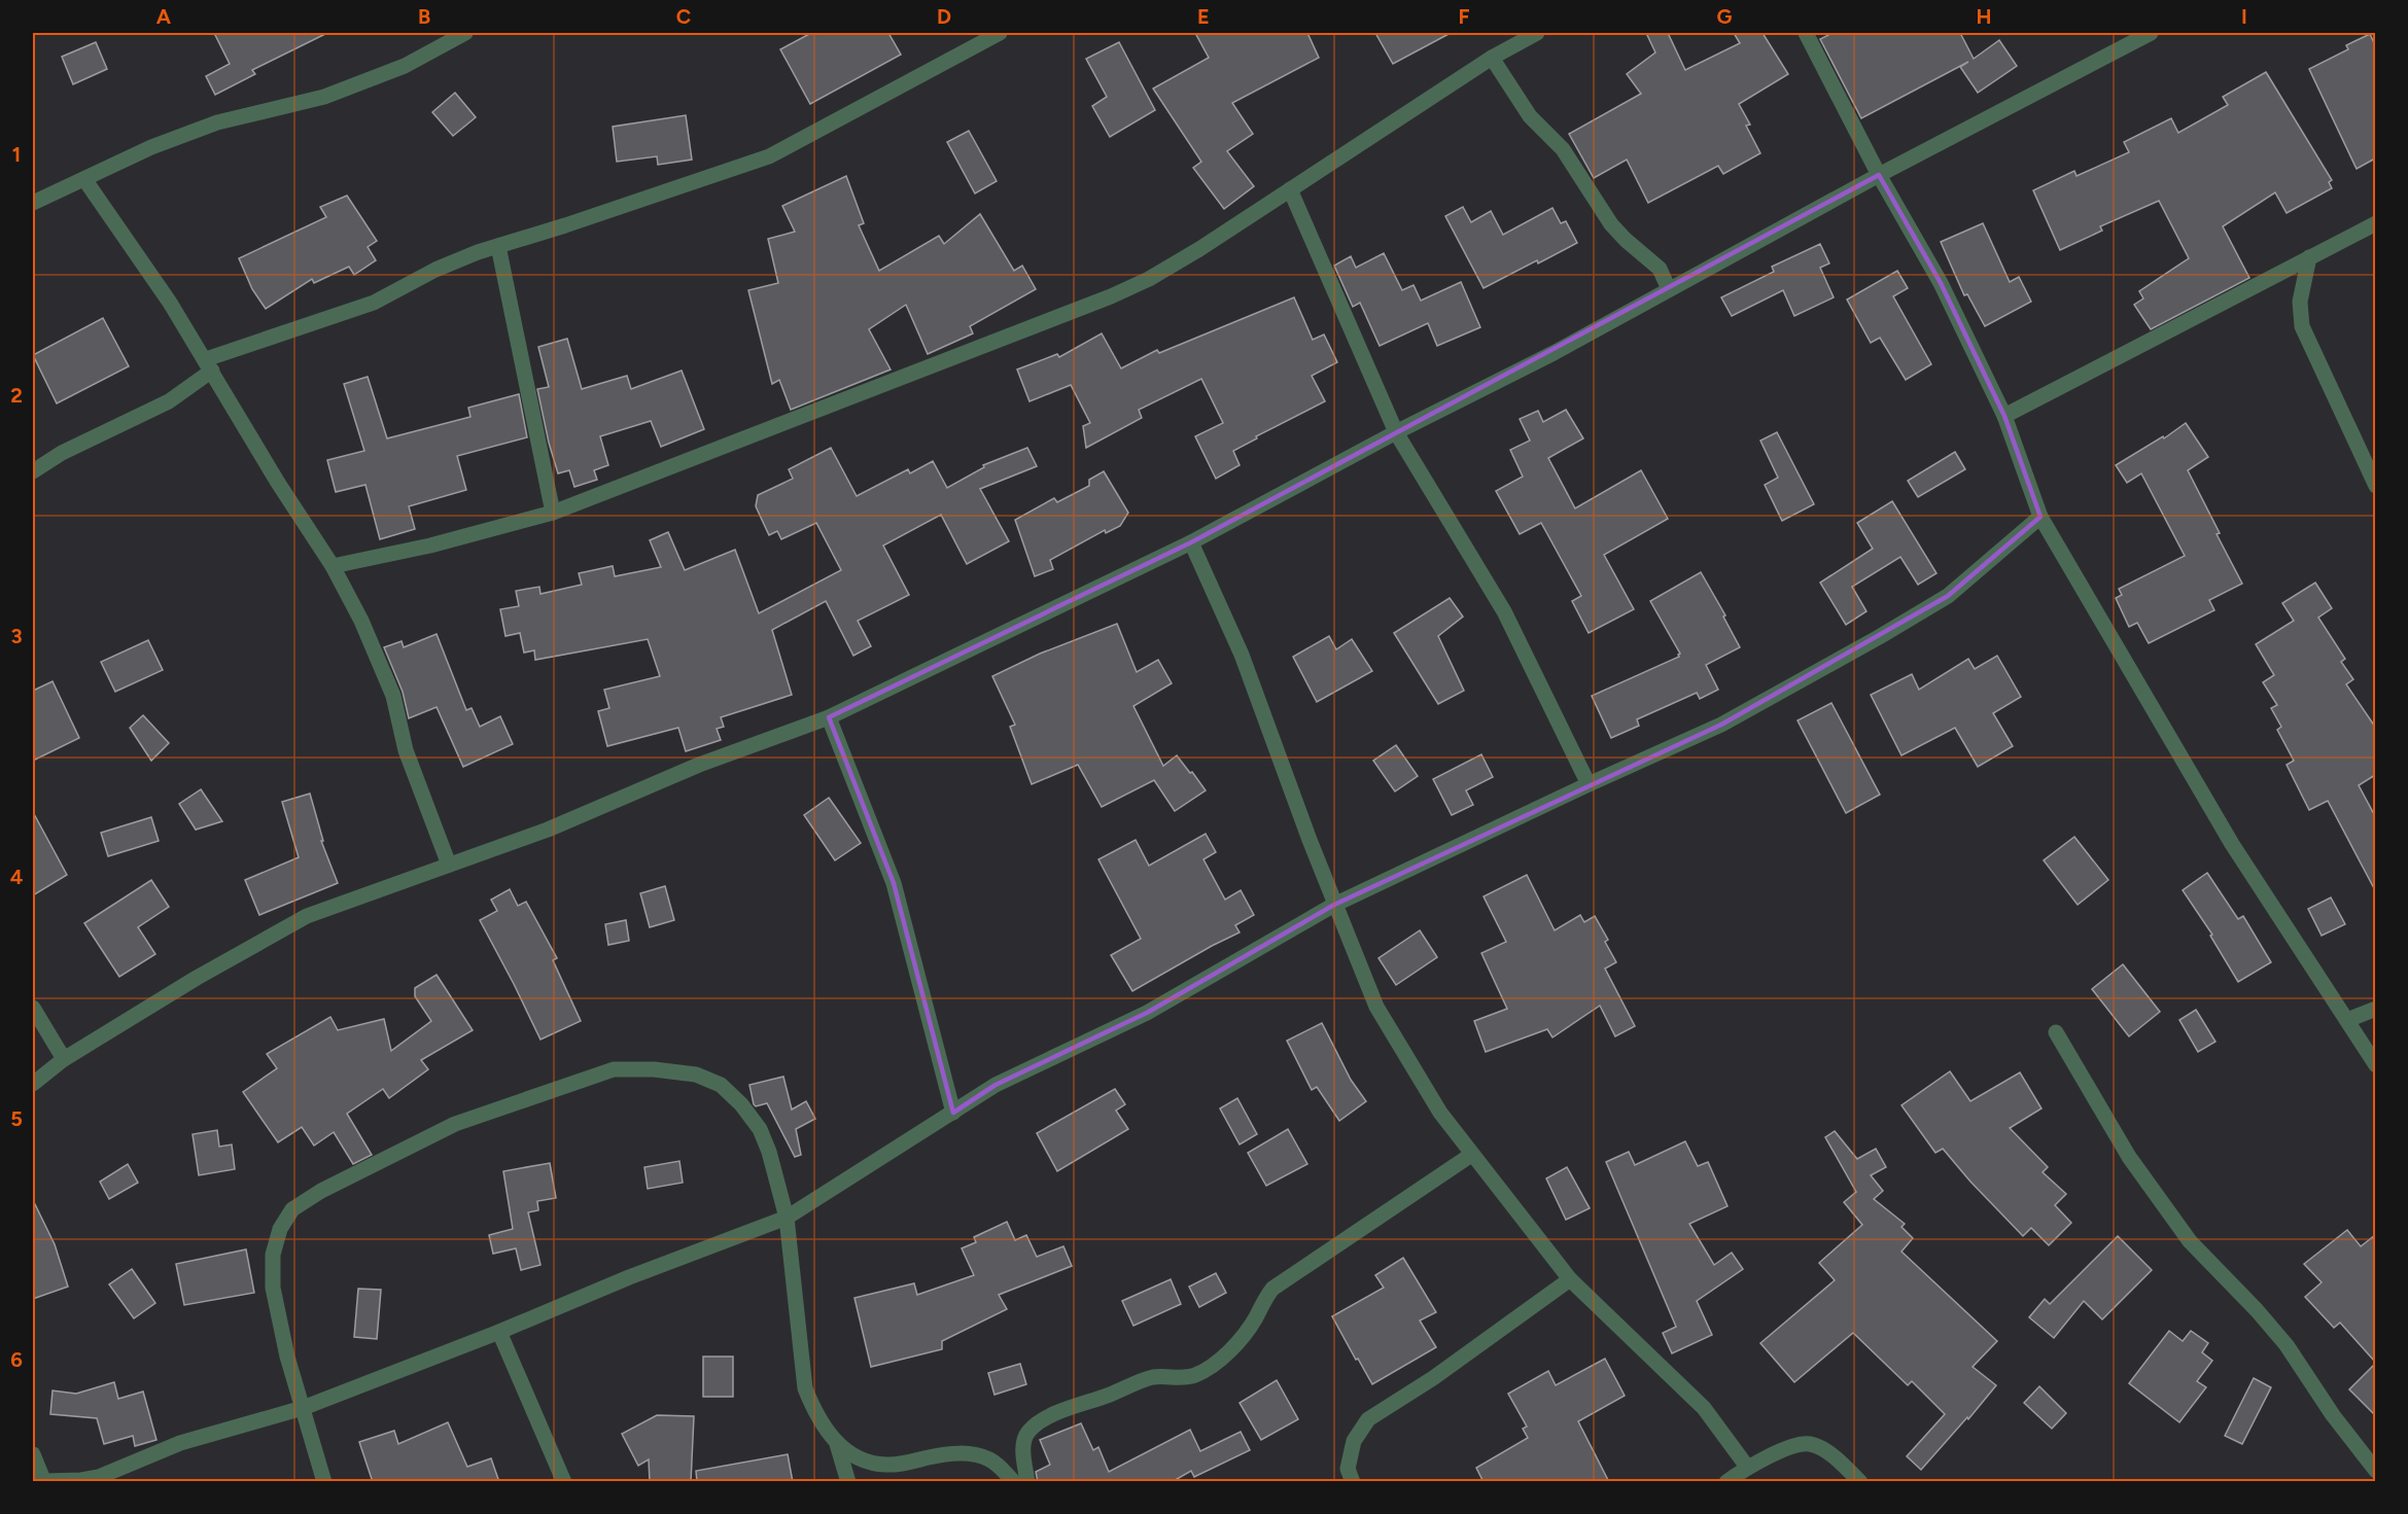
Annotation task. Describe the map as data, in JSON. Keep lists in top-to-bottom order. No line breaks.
{"grid":{"columns":["A","B","C","D","E","F","G","H","I"],"rows":["1","2","3","4","5","6"]}}
